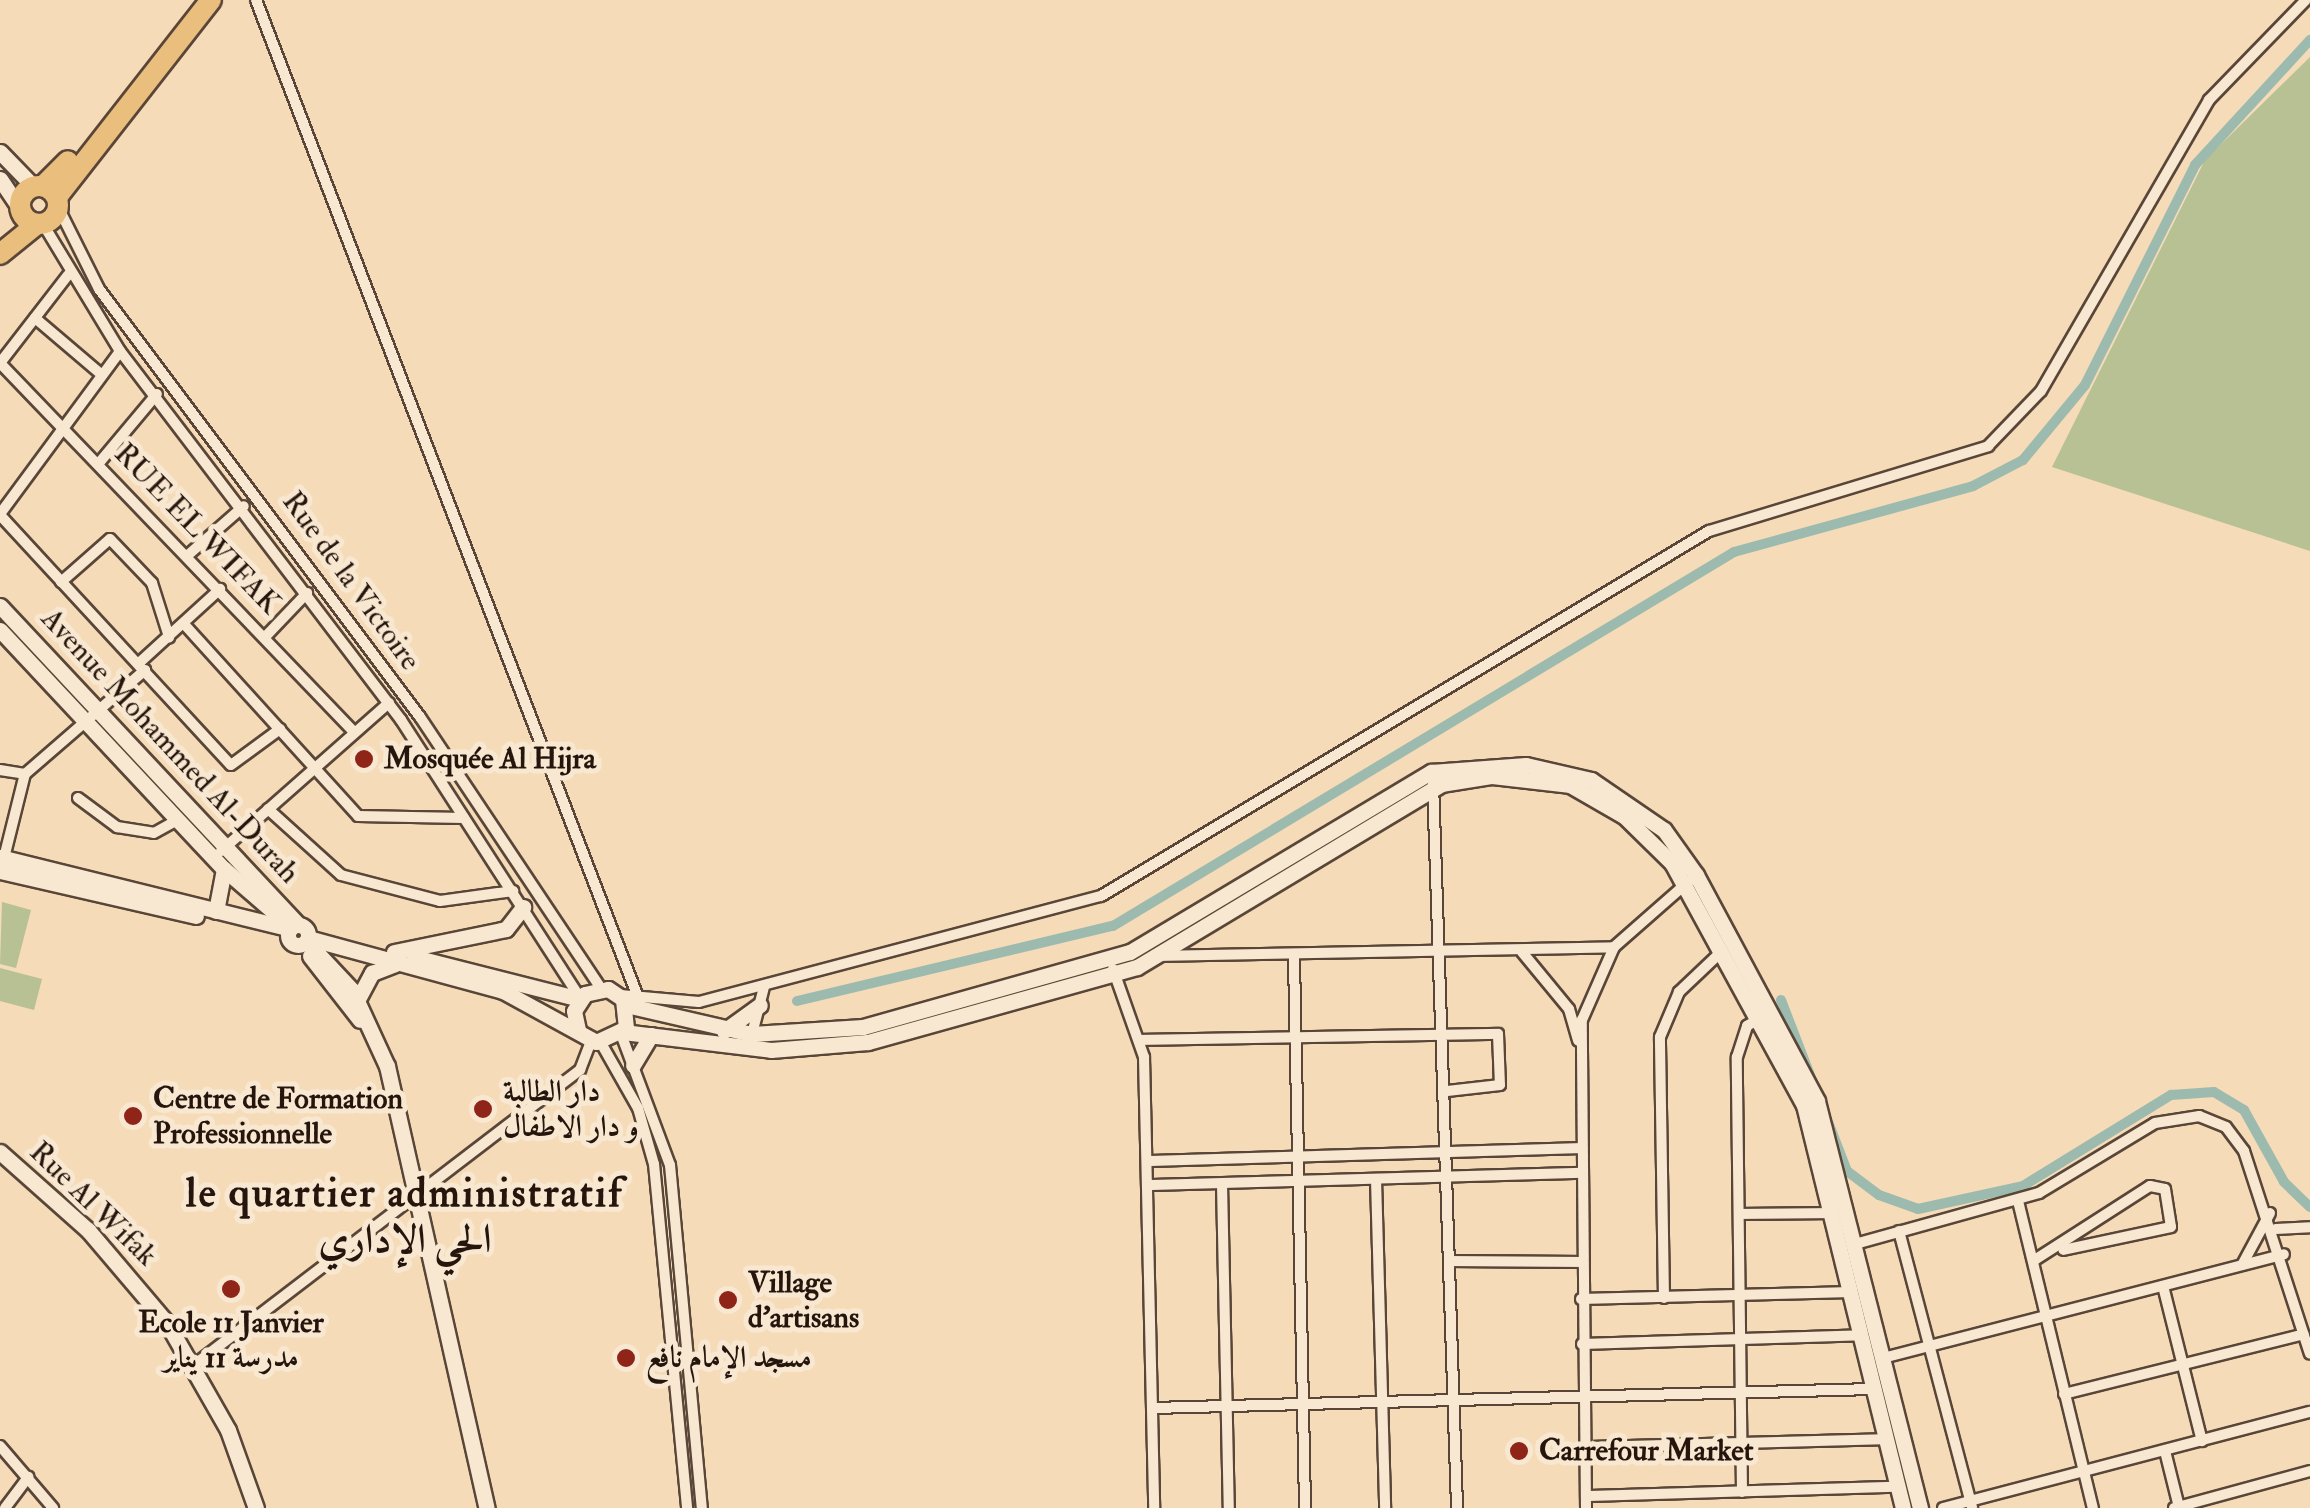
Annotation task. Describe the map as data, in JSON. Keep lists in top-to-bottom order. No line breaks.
{"streets":{"main road":["Avenue Mohammed Al-Durah","Rue Al Wifak"],"street":["RUE EL WIFAK","Rue de la Victoire"]},"districts":["le quartier administratif الحي الإداري"],"places":["Mosquée Al Hijra","دار الطالبة و دار الاطفال","Centre de Formation Professionnelle","Ecole 11 Janvier مدرسة 11 يناير","Village d'artisans","مسجد الإمام نافع","Carrefour Market"]}
